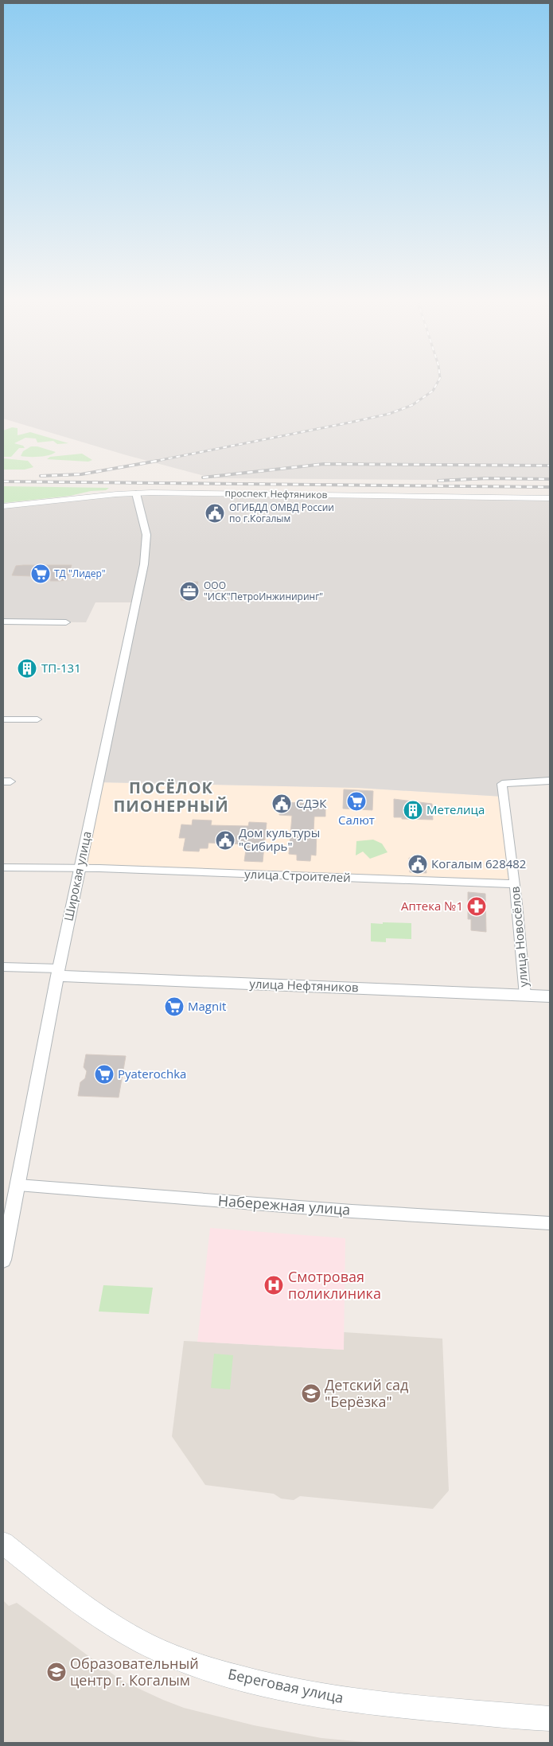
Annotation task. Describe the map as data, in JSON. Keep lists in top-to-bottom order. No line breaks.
{"streets":{"main road":["проспект Нефтяников","Береговая улица"],"street":["Широкая улица","улица Строителей","улица Новосёлов","улица Нефтяников","Набережная улица"]},"crossings":[["проспект Нефтяников","Широкая улица"],["Широкая улица","улица Строителей"],["Широкая улица","улица Нефтяников"],["Широкая улица","Набережная улица"],["улица Строителей","улица Новосёлов"],["улица Новосёлов","улица Нефтяников"]],"districts":["ПОСЁЛОК ПИОНЕРНЫЙ"],"places":{"public building":["ОГИБДД ОМВД России по г.Когалым","СДЭК","Дом культуры \"Сибирь\"","Когалым 628482"],"supermarket":["ТД \"Лидер\"","Салют","Magnit","Pyaterochka"],"office":["ООО \"ИСК\"ПетроИнжиниринг\""],"building":["ТП-131","Метелица"],"pharmacy":["Аптека №1"],"hospital":["Смотровая поликлиника"],"school or university":["Детский сад \"Берёзка\"","Образовательный центр г. Когалым"]}}
